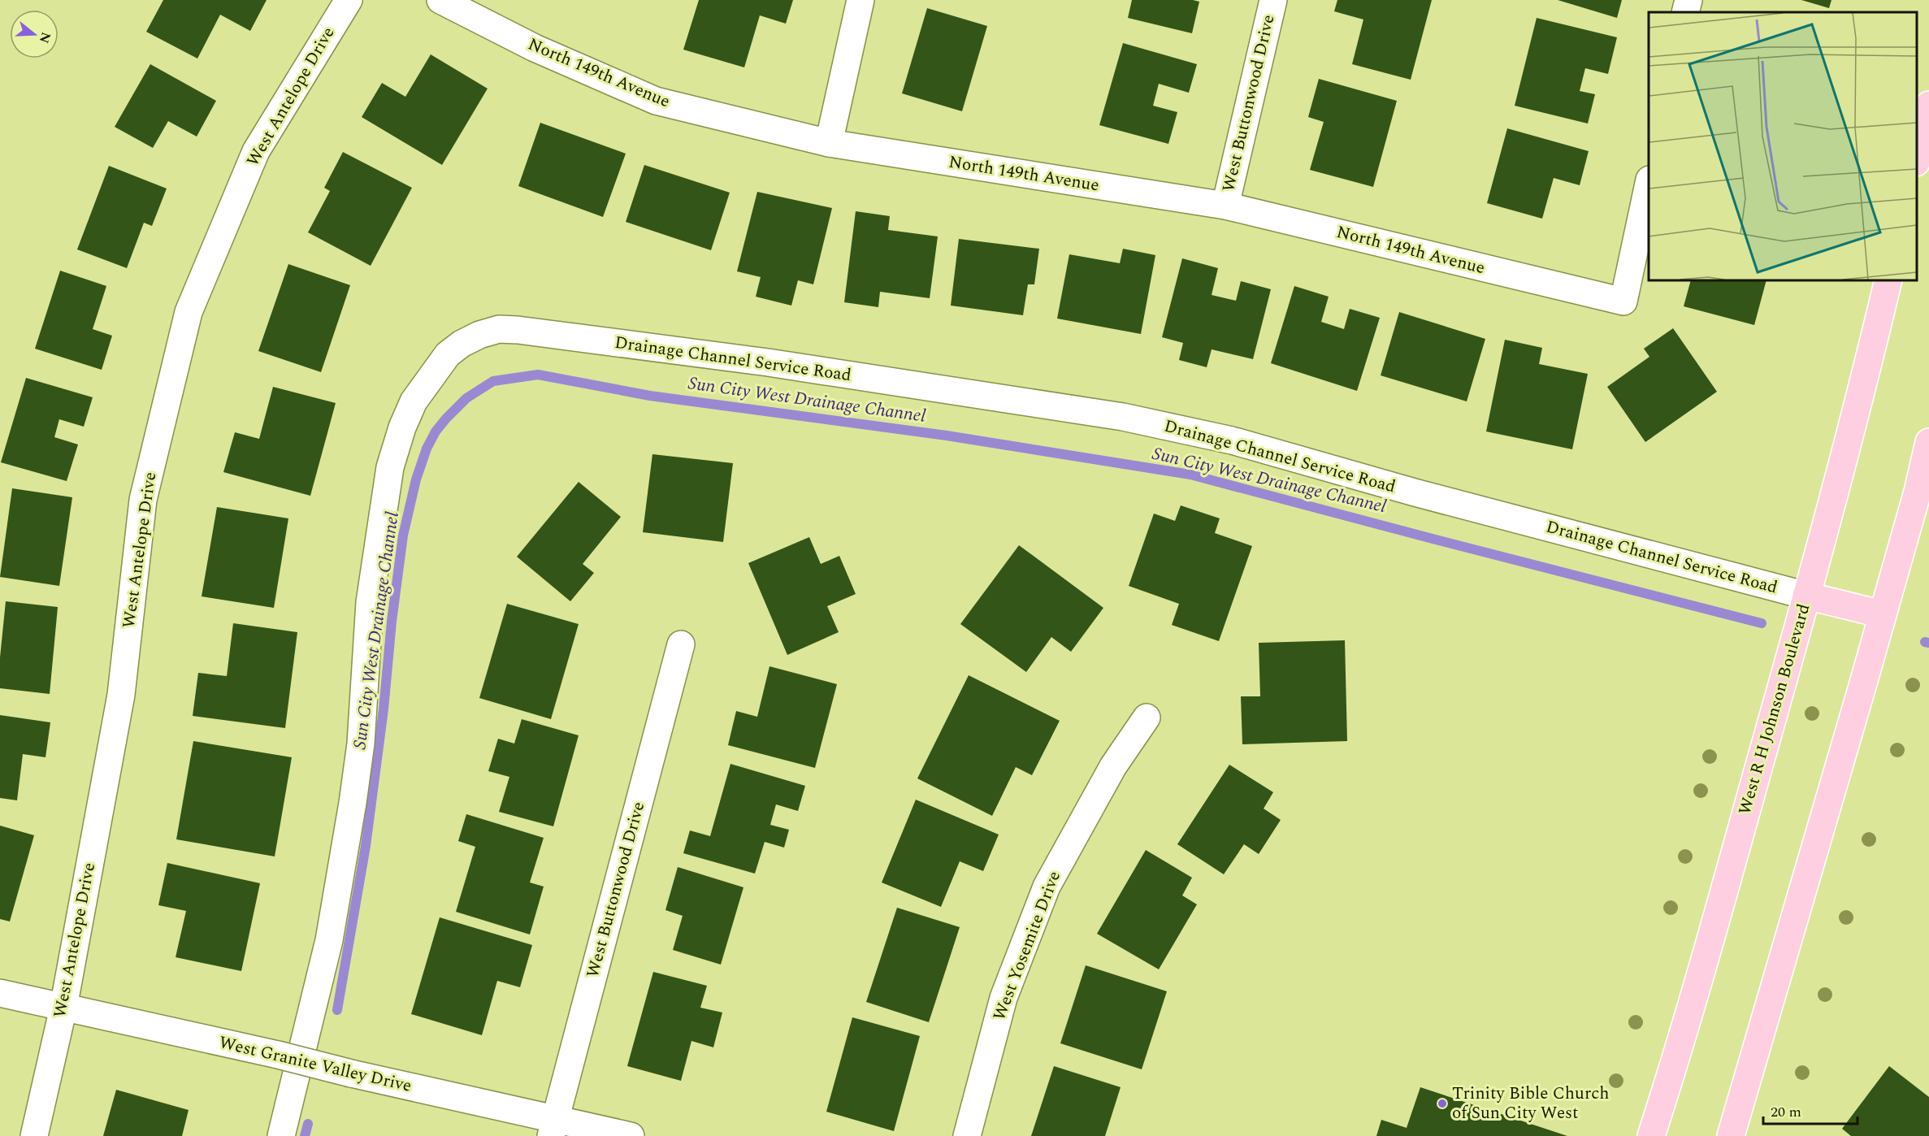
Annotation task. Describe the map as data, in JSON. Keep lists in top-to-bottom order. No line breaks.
{"streets":{"main road":["West R H Johnson Boulevard"],"street":["North 149th Avenue","West Antelope Drive","West Buttonwood Drive","Drainage Channel Service Road","West Yosemite Drive","West Granite Valley Drive"]},"crossings":[["North 149th Avenue","West Buttonwood Drive"],["West Antelope Drive","West Granite Valley Drive"],["West Buttonwood Drive","West Granite Valley Drive"],["Drainage Channel Service Road","West R H Johnson Boulevard"]],"water":["Sun City West Drainage Channel"],"places":["Trinity Bible Church of Sun City West"],"scale_bar":"20 m","north":"right"}
